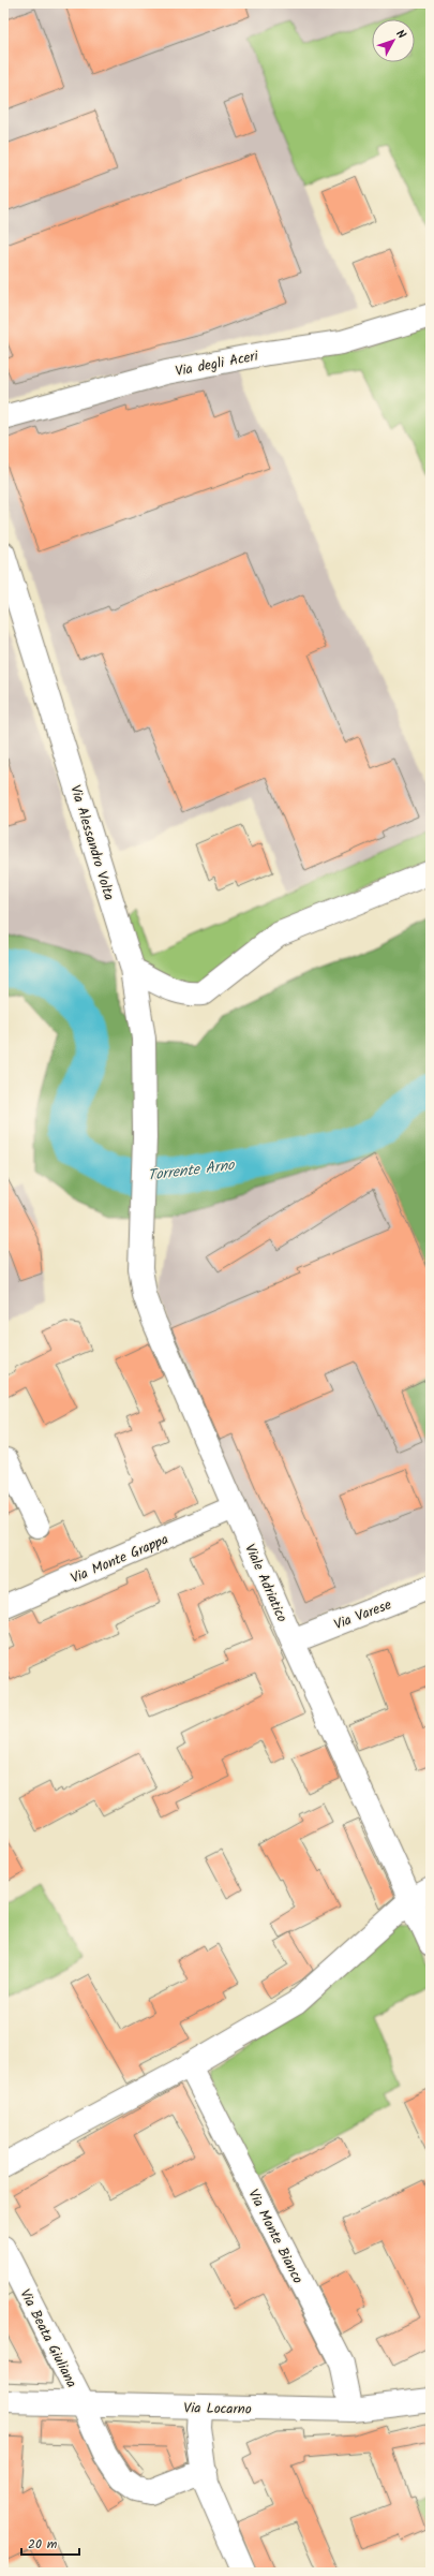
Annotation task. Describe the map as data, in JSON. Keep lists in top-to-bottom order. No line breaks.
{"streets":{"street":["Via degli Aceri","Via Alessandro Volta","Via Monte Grappa","Viale Adriatico","Via Varese","Via Monte Bianco","Via Beata Giuliana","Via Locarno"]},"crossings":[["Via Alessandro Volta","Viale Adriatico"],["Via Monte Grappa","Viale Adriatico"],["Viale Adriatico","Via Varese"],["Via Monte Bianco","Via Locarno"],["Via Beata Giuliana","Via Locarno"]],"water":["Torrente Arno"],"scale_bar":"20 m","north":"top right"}
